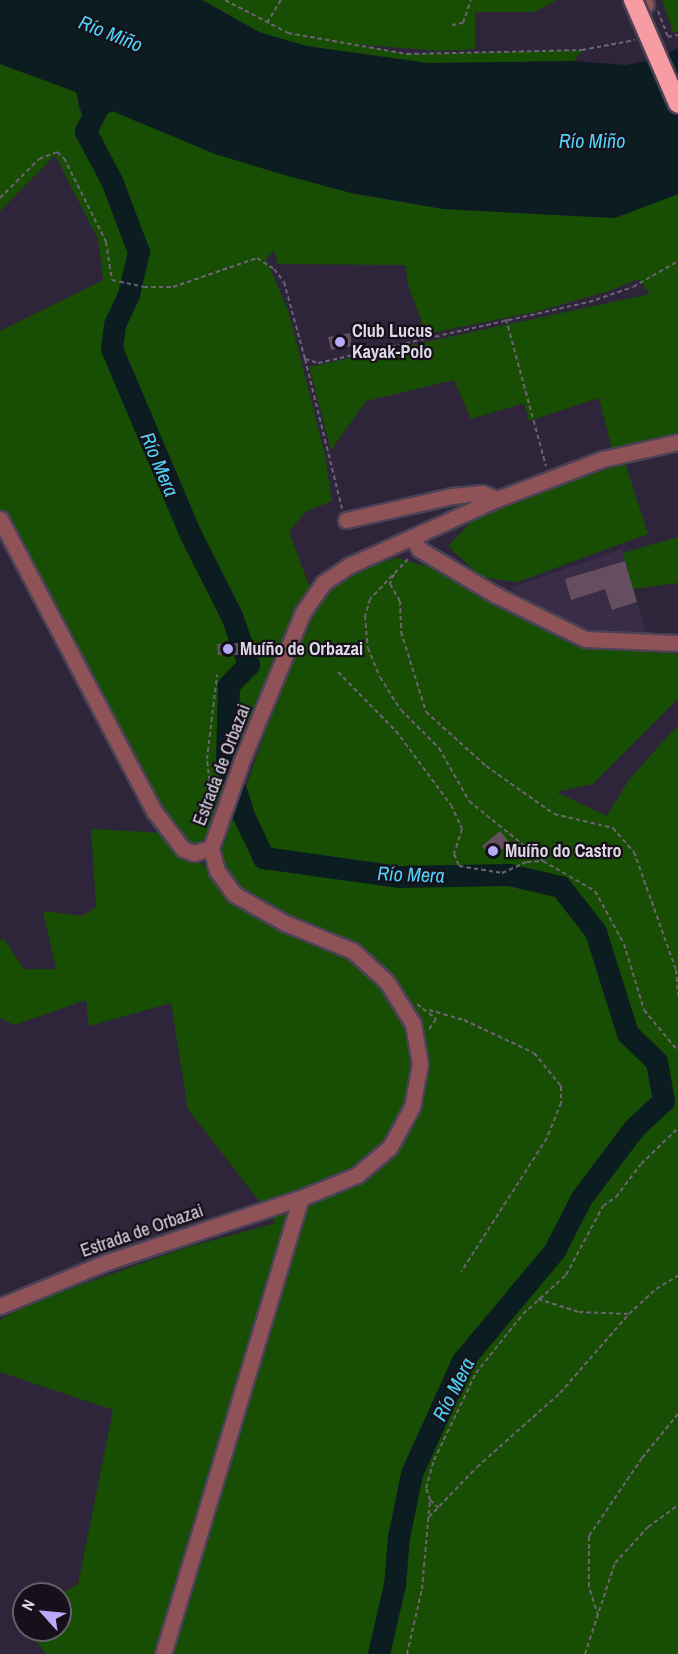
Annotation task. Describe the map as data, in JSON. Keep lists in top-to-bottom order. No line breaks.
{"streets":{"street":["Estrada de Orbazai"]},"water":["Río Miño","Río Mera"],"places":["Club Lucus Kayak-Polo","Muíño de Orbazai","Muíño do Castro"],"north":"top left"}
